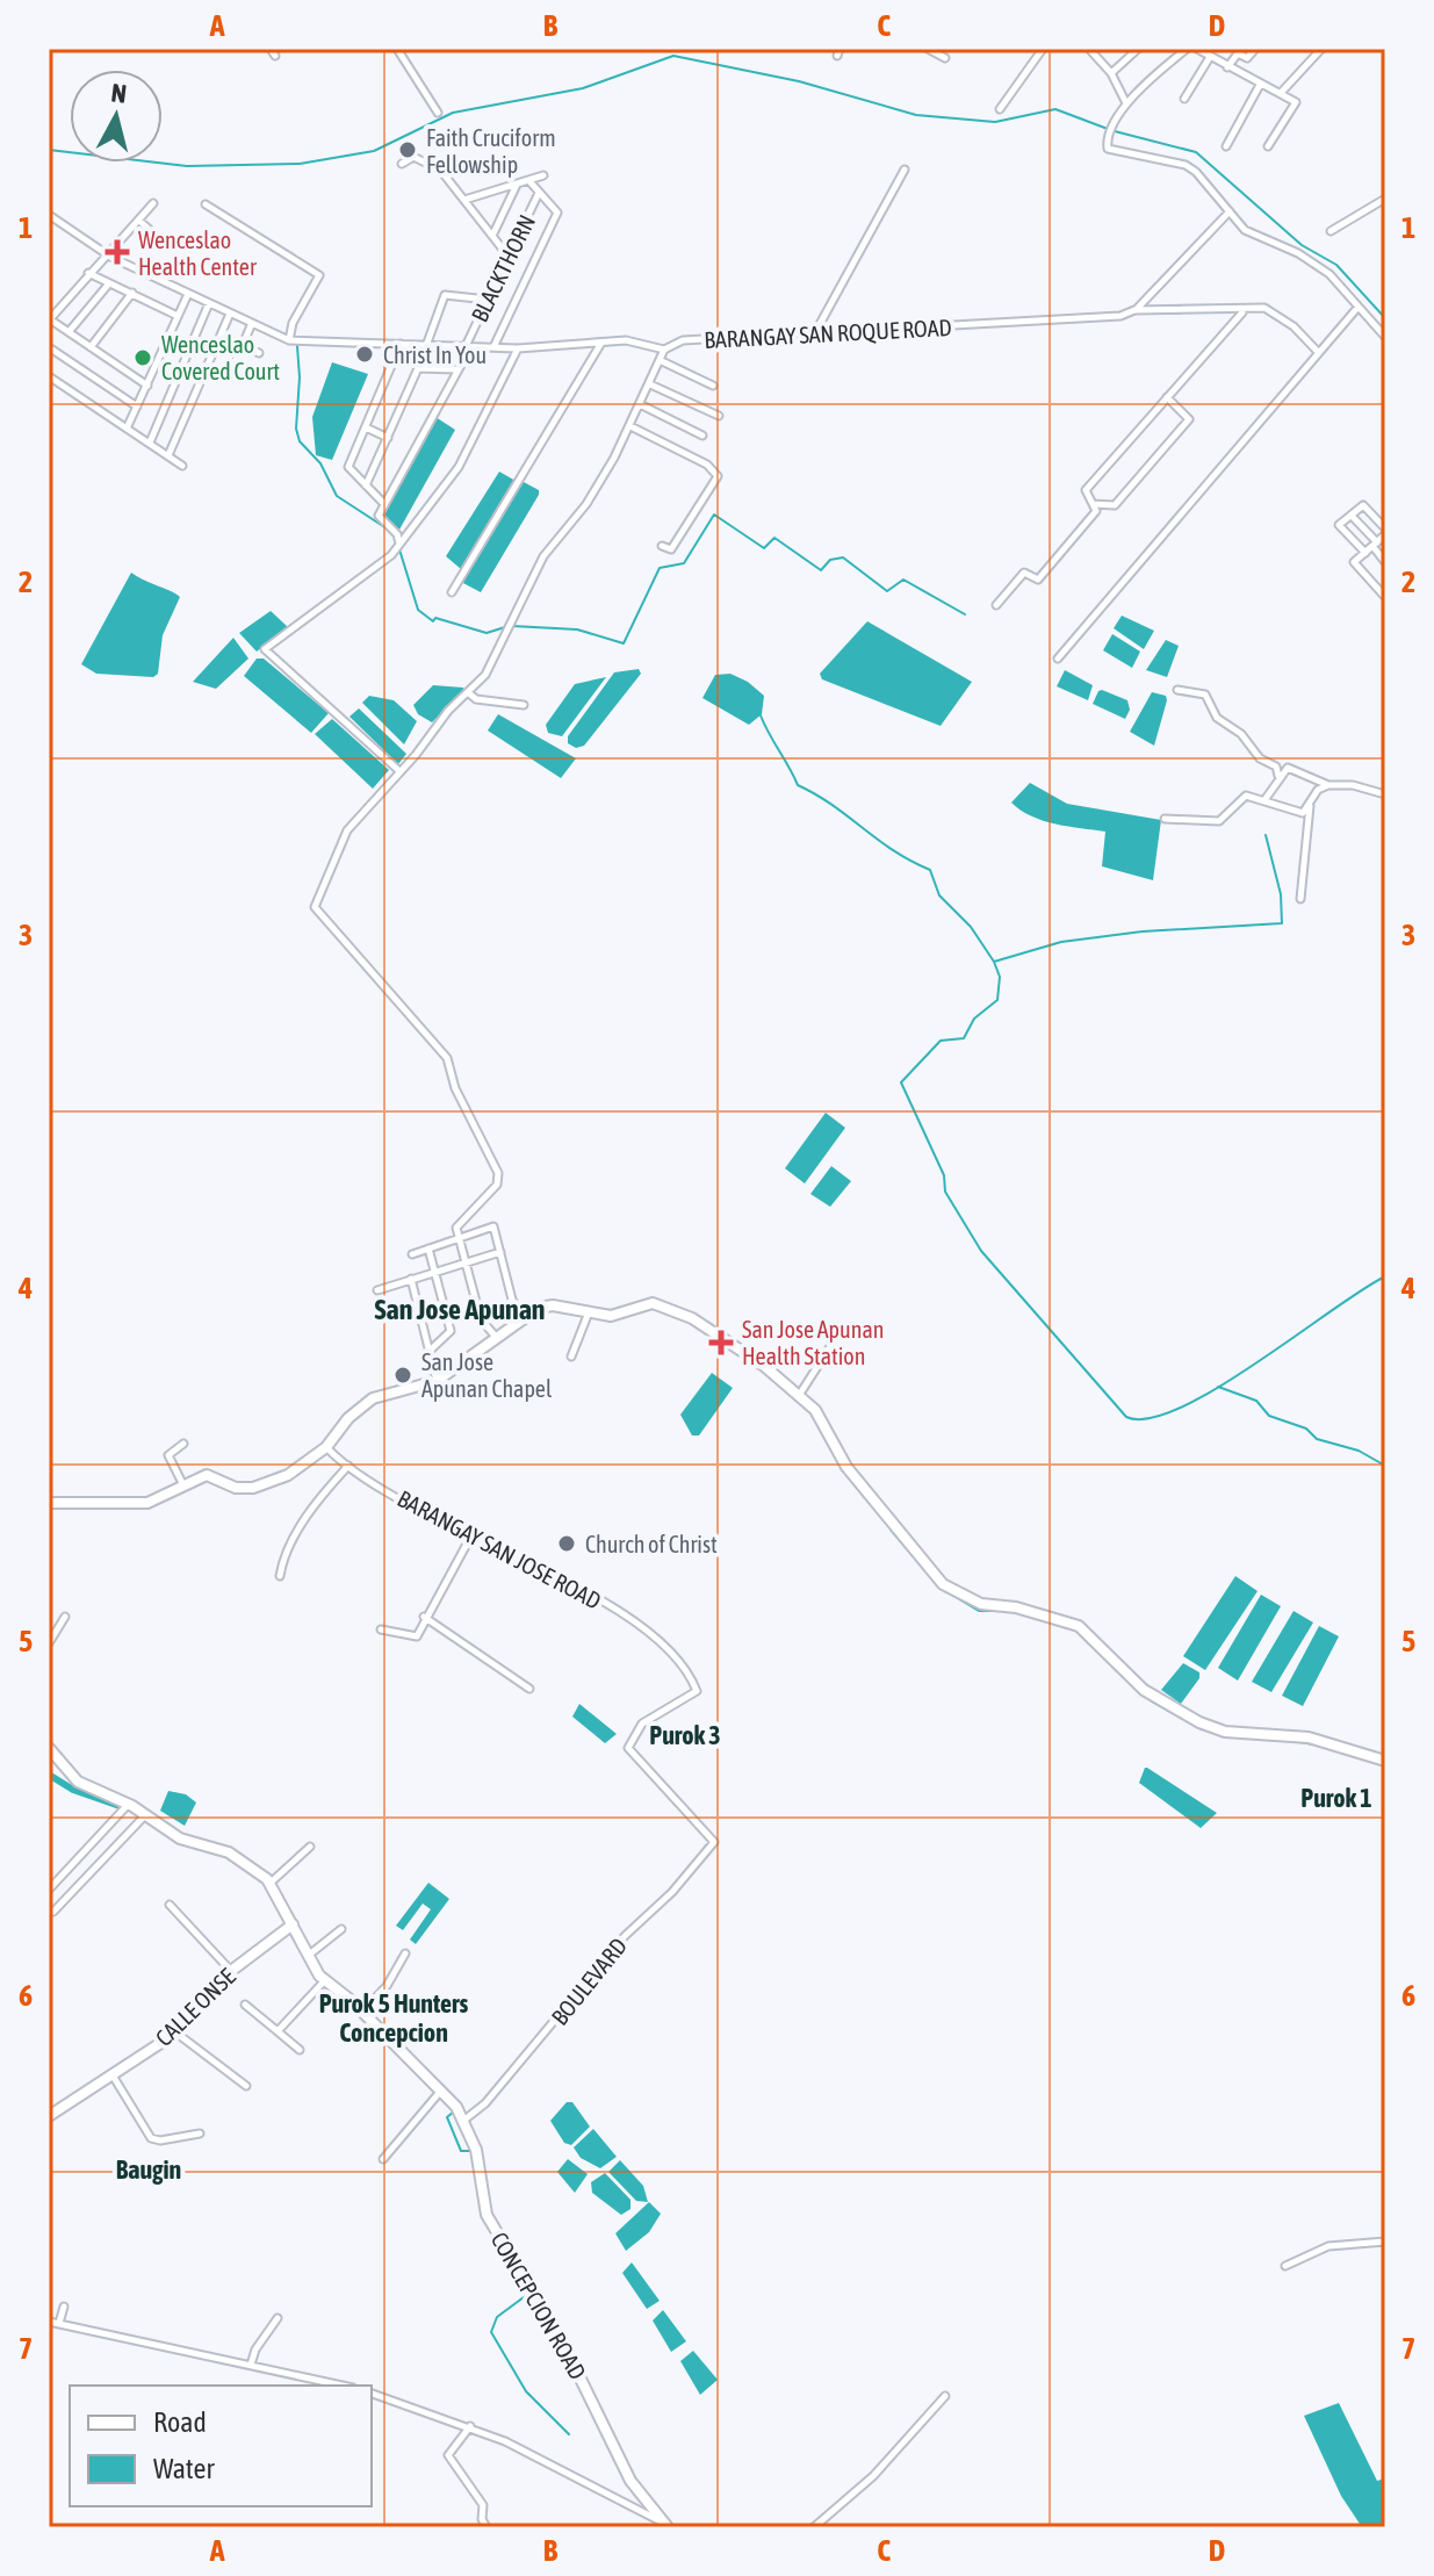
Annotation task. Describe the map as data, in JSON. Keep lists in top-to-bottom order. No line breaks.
{"streets":{"street":["BLACKTHORN","BARANGAY SAN ROQUE ROAD","BARANGAY SAN JOSE ROAD","BOULEVARD","CALLE ONSE","CONCEPCION ROAD"]},"crossings":[["BARANGAY SAN JOSE ROAD","BOULEVARD"],["BOULEVARD","CONCEPCION ROAD"],["CALLE ONSE","CONCEPCION ROAD"]],"districts":["San Jose Apunan","Purok 3","Purok 1","Purok 5 Hunters Concepcion","Baugin"],"places":{"other":["Faith Cruciform Fellowship","Christ In You","Wenceslao Covered Court","San Jose Apunan Chapel","Church of Christ"],"health":["Wenceslao Health Center","San Jose Apunan Health Station"]},"legend":["Road","Water"],"north":"top","grid":{"columns":["A","B","C","D"],"rows":["1","2","3","4","5","6","7"]}}
